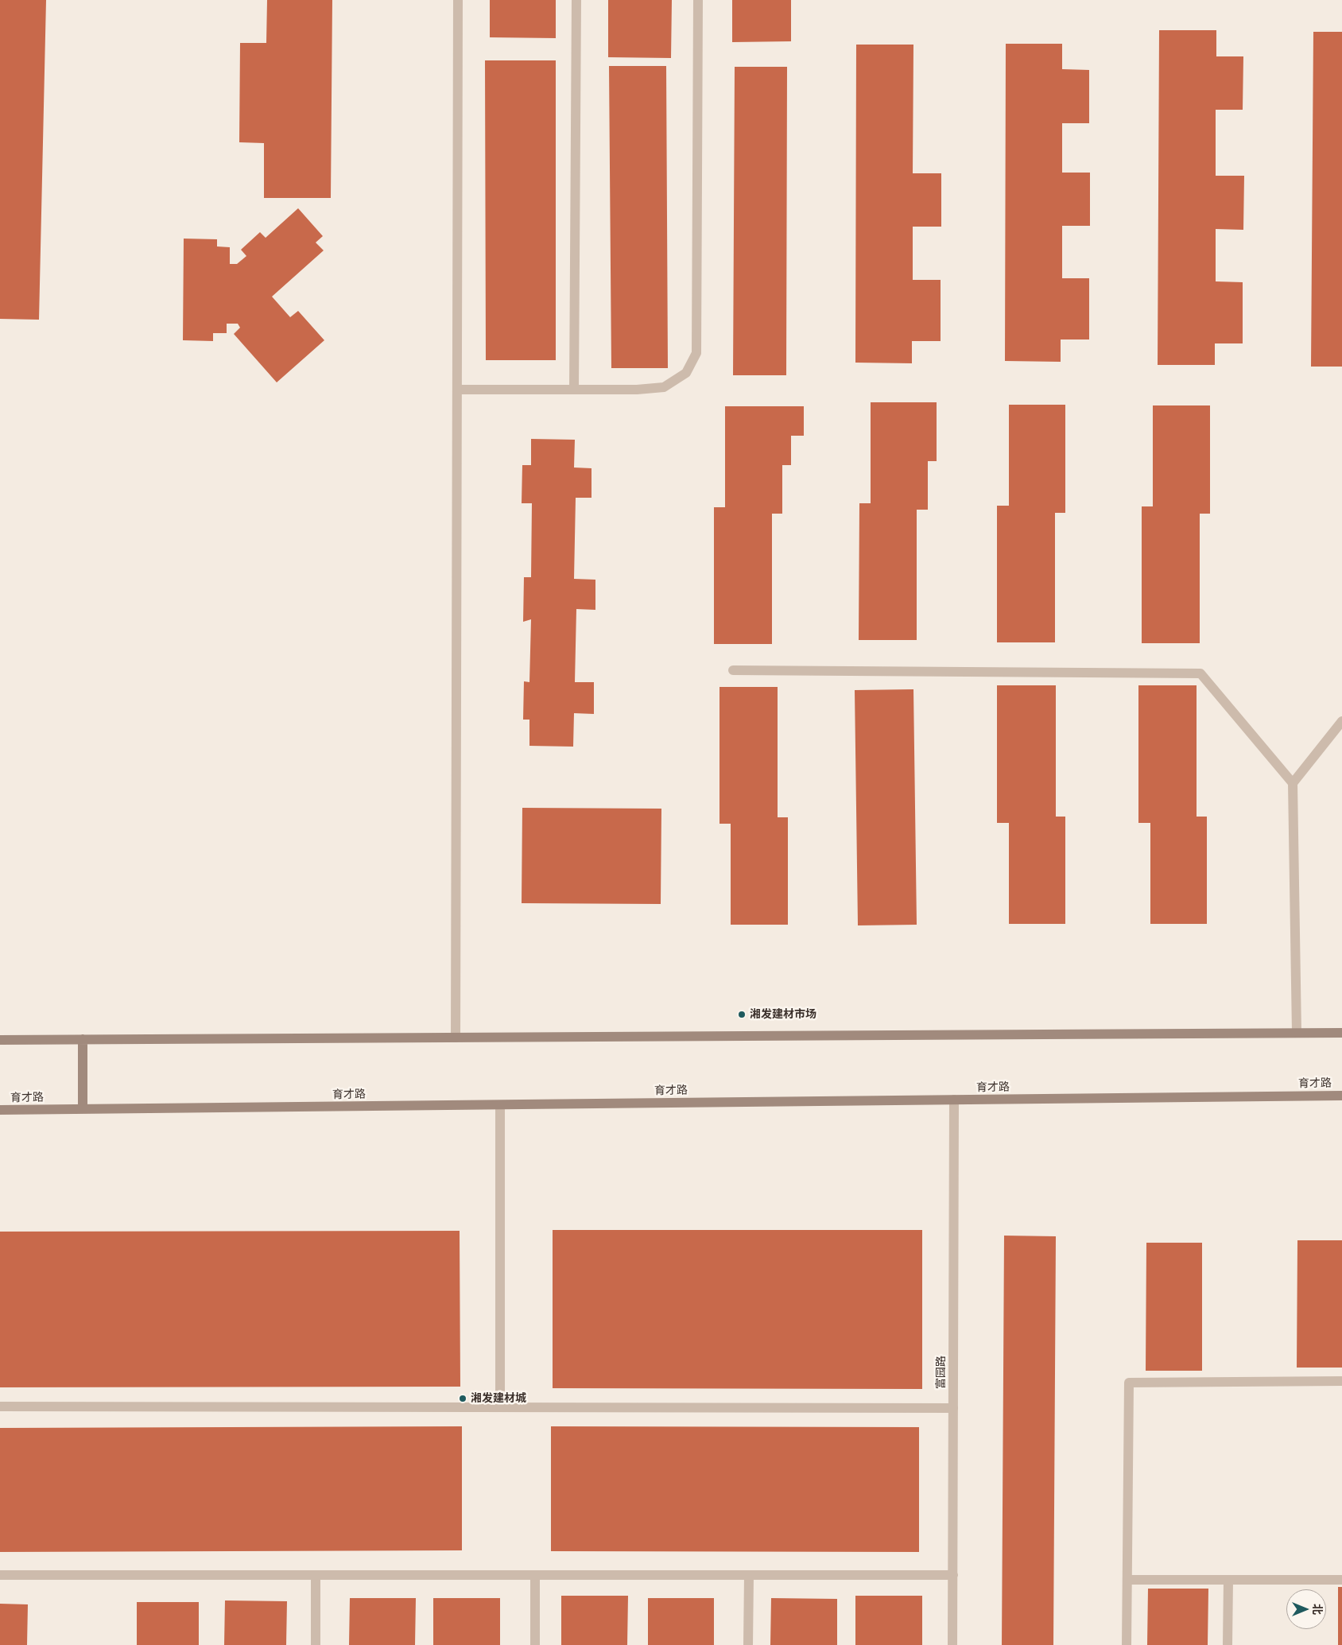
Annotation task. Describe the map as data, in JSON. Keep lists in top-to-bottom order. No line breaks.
{"streets":{"main road":["育才路"],"street":["富园路"]},"crossings":[["育才路","富园路"]],"places":["湘发建材市场","湘发建材城"],"north":"right"}
